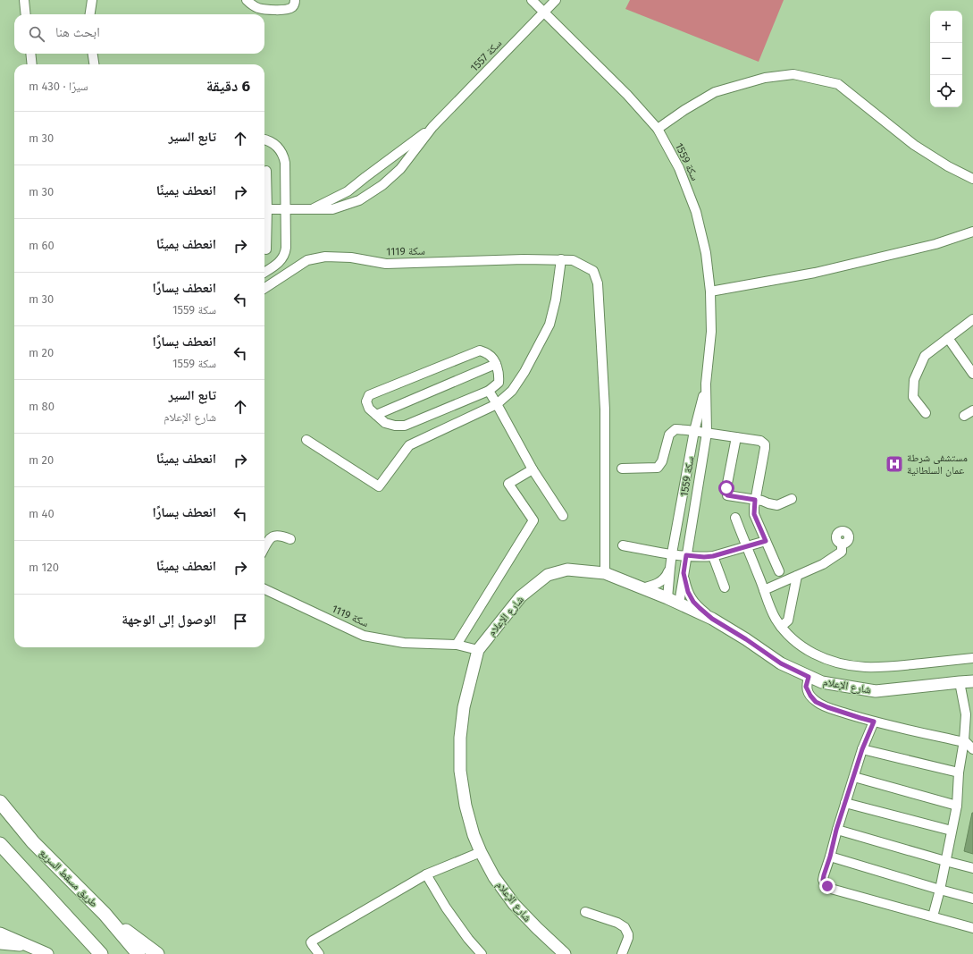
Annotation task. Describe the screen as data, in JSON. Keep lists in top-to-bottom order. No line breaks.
{"streets":{"highway":["طريق مسقط السريع"],"main road":["شارع الإعلام"],"street":["سكة 1557","سكة 1559","سكة 1119"]},"crossings":[["سكة 1557","سكة 1559"],["سكة 1559","شارع الإعلام"],["سكة 1119","شارع الإعلام"]],"places":{"hospital":["مستشفى شرطة عمان السلطانية"]},"page":{"map_buttons":["+","−"],"search":"ابحث هنا","heading":["6 دقيقة","سيرًا · 430 m"],"list":[["تابع السير","30 m"],["انعطف يمينًا","30 m"],["انعطف يمينًا","60 m"],["انعطف يسارًا","سكة 1559","30 m"],["انعطف يسارًا","سكة 1559","20 m"],["تابع السير","شارع الإعلام","80 m"],["انعطف يمينًا","20 m"],["انعطف يسارًا","40 m"],["انعطف يمينًا","120 m"],"الوصول إلى الوجهة"]}}
